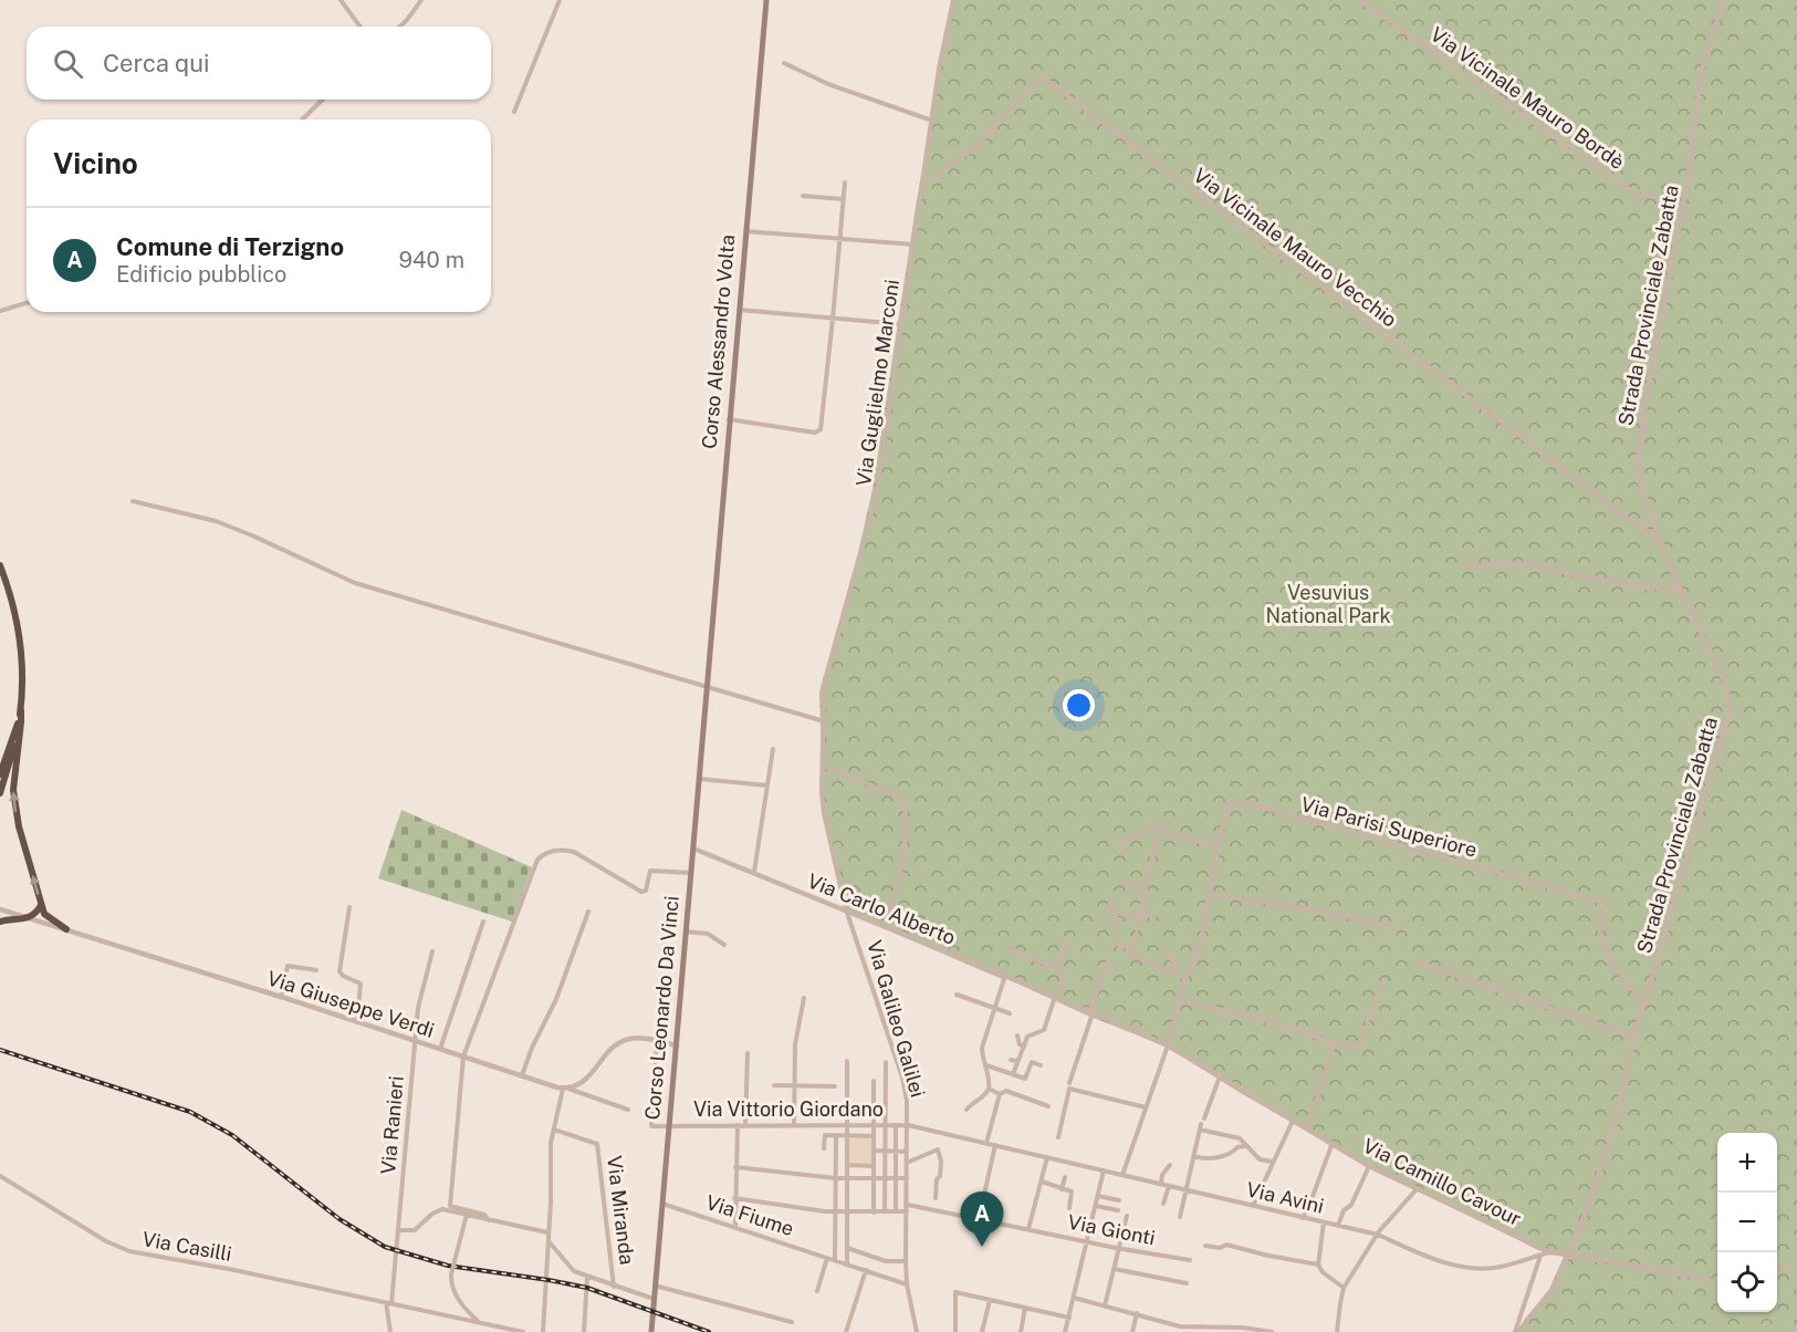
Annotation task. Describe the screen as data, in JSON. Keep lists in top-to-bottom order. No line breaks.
{"streets":{"main road":["Corso Alessandro Volta","Corso Leonardo Da Vinci"],"street":["Via Vicinale Mauro Bordè","Via Vicinale Mauro Vecchio","Strada Provinciale Zabatta","Via Guglielmo Marconi","Via Parisi Superiore","Via Carlo Alberto","Via Giuseppe Verdi","Via Galileo Galilei","Via Vittorio Giordano","Via Ranieri","Via Camillo Cavour","Via Avini","Via Miranda","Via Fiume","Via Gionti","Via Casilli"]},"crossings":[["Via Vicinale Mauro Bordè","Strada Provinciale Zabatta"],["Via Vicinale Mauro Vecchio","Strada Provinciale Zabatta"],["Via Vicinale Mauro Vecchio","Via Guglielmo Marconi"],["Strada Provinciale Zabatta","Via Parisi Superiore"],["Strada Provinciale Zabatta","Via Camillo Cavour"],["Corso Alessandro Volta","Corso Leonardo Da Vinci"],["Via Guglielmo Marconi","Via Galileo Galilei"],["Via Parisi Superiore","Via Carlo Alberto"],["Via Parisi Superiore","Via Camillo Cavour"],["Via Parisi Superiore","Via Avini"],["Via Carlo Alberto","Corso Leonardo Da Vinci"],["Via Carlo Alberto","Via Galileo Galilei"],["Via Carlo Alberto","Via Camillo Cavour"],["Via Giuseppe Verdi","Via Ranieri"],["Corso Leonardo Da Vinci","Via Vittorio Giordano"],["Corso Leonardo Da Vinci","Via Fiume"],["Via Galileo Galilei","Via Vittorio Giordano"],["Via Galileo Galilei","Via Avini"],["Via Galileo Galilei","Via Fiume"],["Via Galileo Galilei","Via Gionti"],["Via Vittorio Giordano","Via Avini"],["Via Ranieri","Via Casilli"],["Via Camillo Cavour","Via Avini"]],"parks":["Vesuvius National Park"],"page":{"search":"Cerca qui","heading":"Vicino","list":[{"mark":"A","name":"Comune di Terzigno","note":"Edificio pubblico","value":"940 m"}],"map_buttons":["+","−"],"pins":"A"}}
